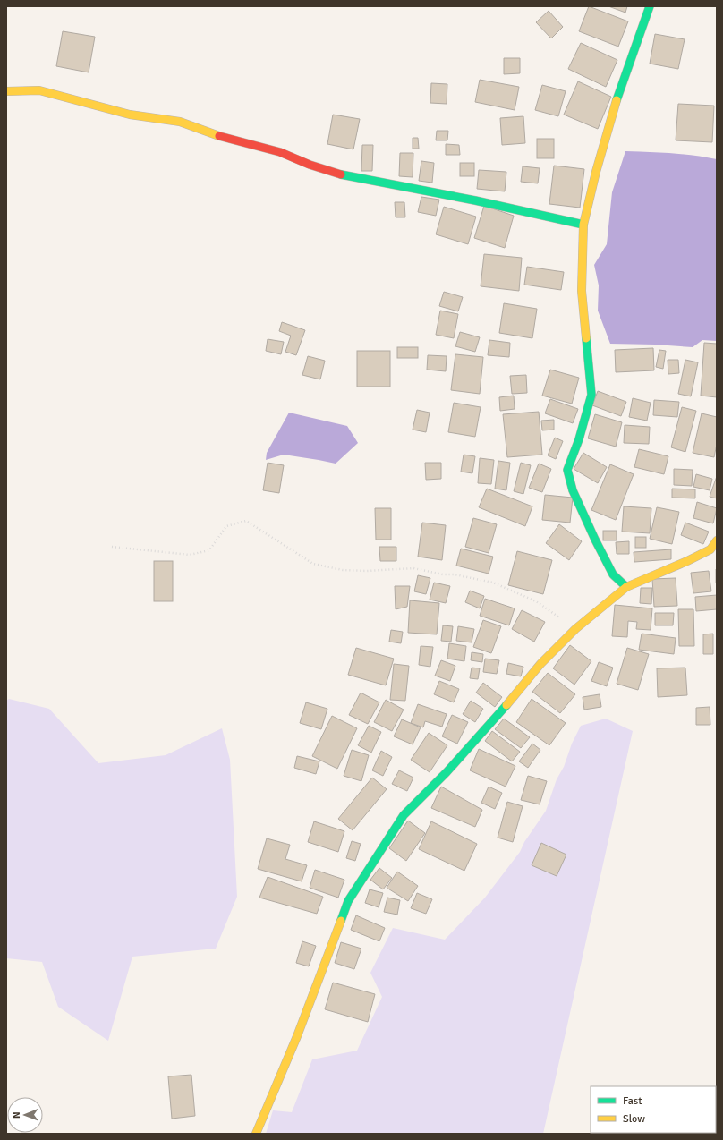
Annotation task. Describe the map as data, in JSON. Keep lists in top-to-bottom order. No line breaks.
{"legend":["Fast","Slow"],"north":"left"}
